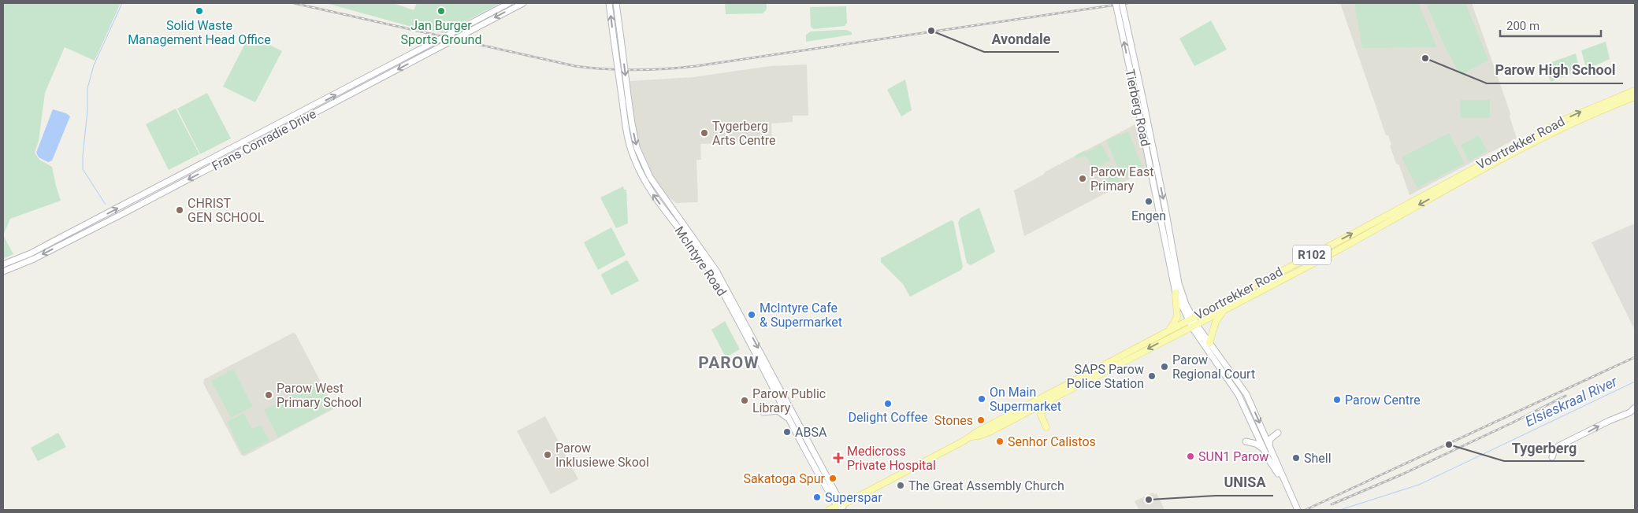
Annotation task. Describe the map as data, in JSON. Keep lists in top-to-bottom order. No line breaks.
{"streets":{"main road":["Tierberg Road","Frans Conradie Drive","Voortrekker Road","R102","McIntyre Road"]},"crossings":[["Tierberg Road","Voortrekker Road"],["Voortrekker Road","McIntyre Road"]],"districts":["PAROW"],"water":["Elsieskraal River"],"places":{"other":["Solid Waste Management Head Office","Jan Burger Sports Ground","Avondale","Parow High School","Tygerberg Arts Centre","Parow East Primary","Engen","CHRIST GEN SCHOOL","McIntyre Cafe & Supermarket","Parow Regional Court","SAPS Parow Police Station","Parow West Primary School","On Main Supermarket","Parow Centre","Parow Public Library","Delight Coffee","Stones","ABSA","Senhor Calistos","Tygerberg","Parow Inklusiewe Skool","SUN1 Parow","Shell","Sakatoga Spur","The Great Assembly Church","Superspar","UNISA"],"health":["Medicross Private Hospital"]},"scale_bar":"200 m"}
